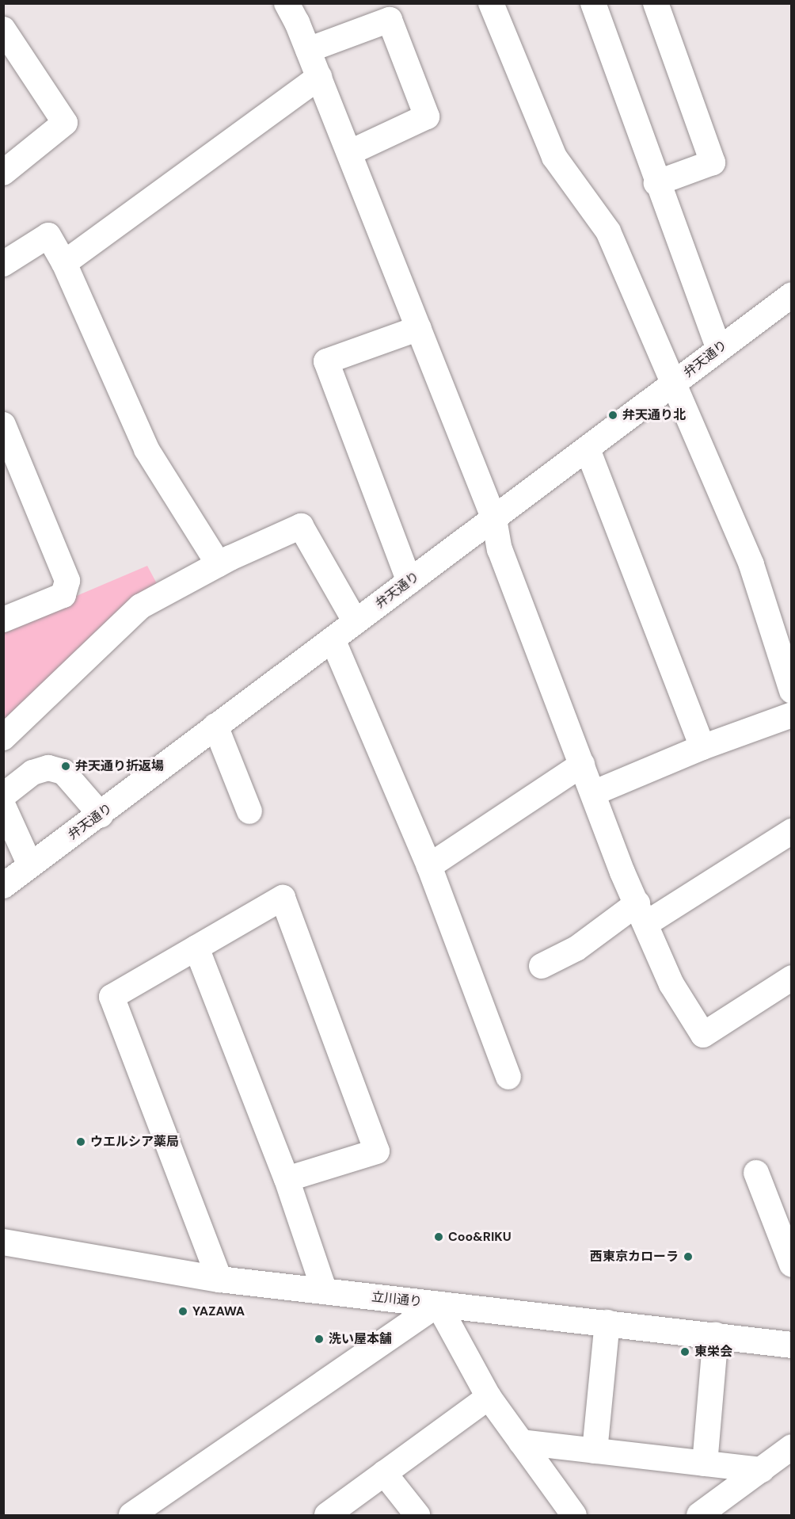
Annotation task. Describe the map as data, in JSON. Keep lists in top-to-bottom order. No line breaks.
{"streets":{"main road":["立川通り"],"street":["弁天通り"]},"places":["弁天通り北","弁天通り折返場","ウエルシア薬局","Coo&RIKU","西東京カローラ","YAZAWA","洗い屋本舗","東栄会"]}
